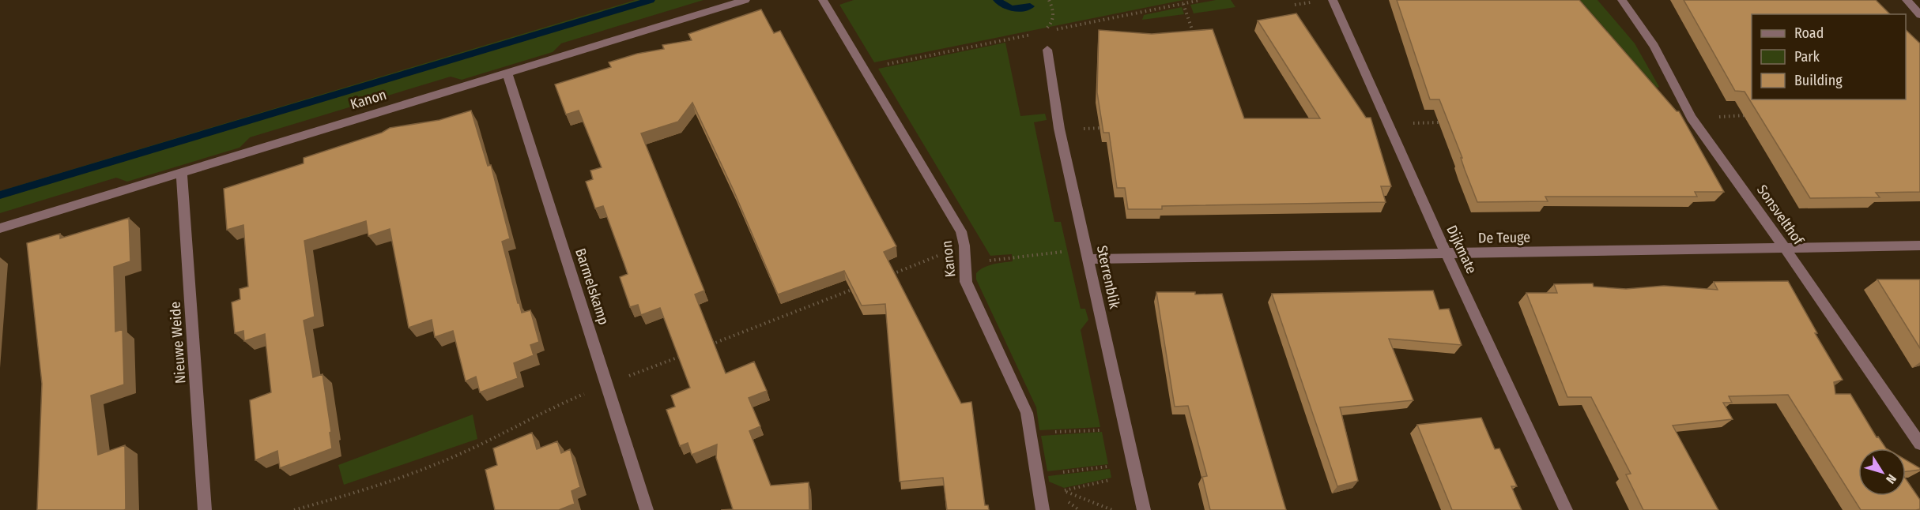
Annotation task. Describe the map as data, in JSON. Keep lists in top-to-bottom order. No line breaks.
{"streets":{"street":["Kanon","Sonsvelthof","De Teuge","Dijkmate","Sterrenblik","Barmelskamp","Nieuwe Weide"]},"crossings":[["Kanon","Barmelskamp"],["Kanon","Nieuwe Weide"],["Sonsvelthof","De Teuge"],["De Teuge","Dijkmate"],["De Teuge","Sterrenblik"]],"legend":["Road","Park","Building"],"north":"bottom right"}
